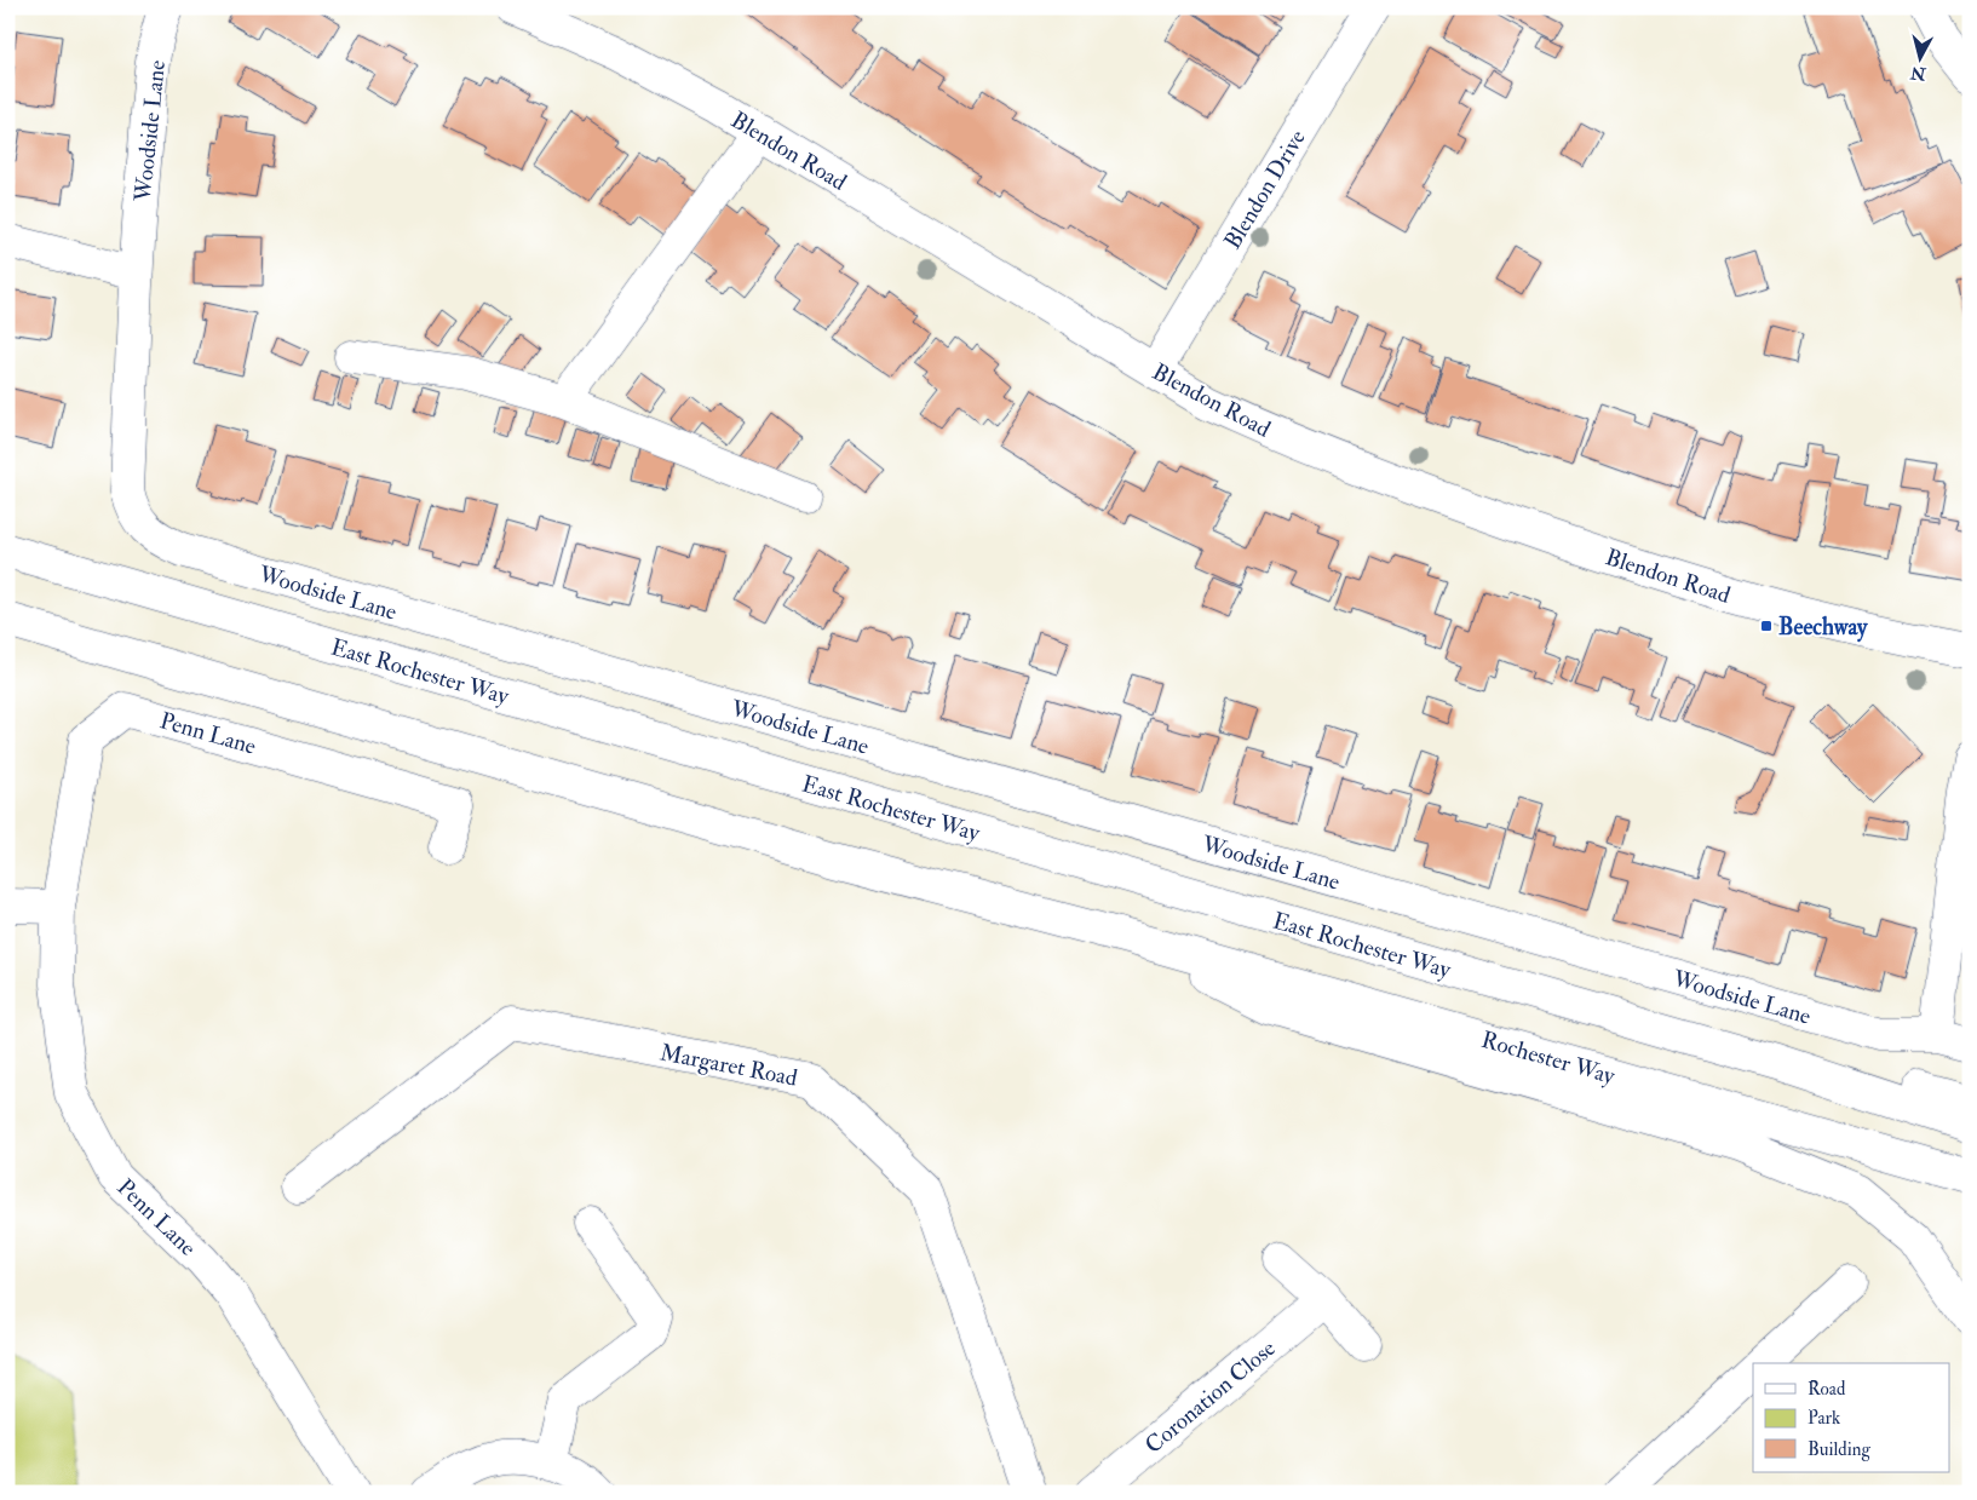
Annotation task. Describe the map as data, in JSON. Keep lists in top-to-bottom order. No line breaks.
{"streets":{"main road":["Woodside Lane","Blendon Road","Blendon Drive","East Rochester Way","Penn Lane","Rochester Way","Margaret Road","Coronation Close"]},"crossings":[["Blendon Road","Blendon Drive"]],"places":{"transit":["Beechway"]},"legend":["Road","Park","Building"],"north":"bottom"}
